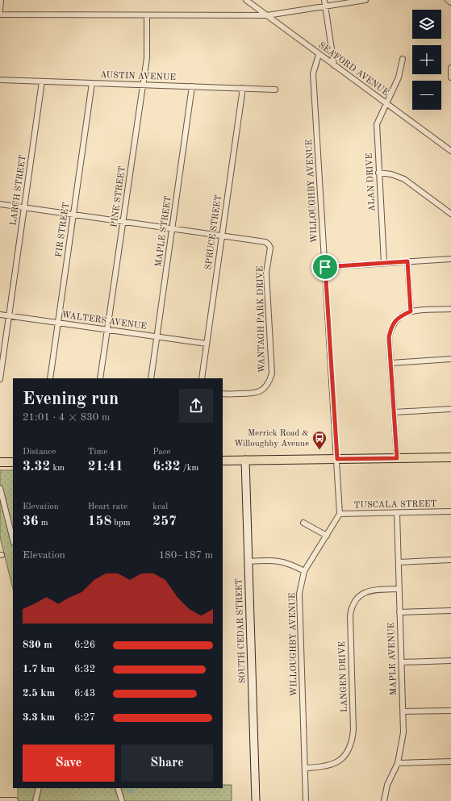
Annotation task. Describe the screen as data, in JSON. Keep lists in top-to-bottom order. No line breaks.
{"streets":{"street":["SEAFORD AVENUE","AUSTIN AVENUE","ALAN DRIVE","LARCH STREET","WILLOUGHBY AVENUE","PINE STREET","FIR STREET","MAPLE STREET","SPRUCE STREET","WANTAGH PARK DRIVE","WALTERS AVENUE","TUSCALA STREET","SOUTH CEDAR STREET","MAPLE AVENUE","LANGEN DRIVE"]},"crossings":[["SEAFORD AVENUE","ALAN DRIVE"],["SEAFORD AVENUE","WILLOUGHBY AVENUE"],["AUSTIN AVENUE","LARCH STREET"],["AUSTIN AVENUE","PINE STREET"],["AUSTIN AVENUE","FIR STREET"],["AUSTIN AVENUE","MAPLE STREET"],["AUSTIN AVENUE","SPRUCE STREET"],["LARCH STREET","WALTERS AVENUE"],["WILLOUGHBY AVENUE","TUSCALA STREET"],["WILLOUGHBY AVENUE","LANGEN DRIVE"],["PINE STREET","WALTERS AVENUE"],["FIR STREET","WALTERS AVENUE"],["MAPLE STREET","WALTERS AVENUE"],["SPRUCE STREET","WANTAGH PARK DRIVE"],["SPRUCE STREET","WALTERS AVENUE"],["TUSCALA STREET","MAPLE AVENUE"],["MAPLE AVENUE","LANGEN DRIVE"]],"places":{"bus stop":["Merrick Road & Willoughby Avenue"]},"page":{"map_buttons":["+","−"],"heading":["Evening run","21:01 · 4 × 830 m"],"stats":[["Distance","3.32 km"],["Time","21:41"],["Pace","6:32 /km"],["Elevation","36 m"],["Heart rate","158 bpm"],["kcal","257"]],"chart":["Elevation","180–187 m"],"list":[{"name":"830 m","note":"6:26"},{"name":"1.7 km","note":"6:32"},{"name":"2.5 km","note":"6:43"},{"name":"3.3 km","note":"6:27"}],"buttons":["Save","Share"]}}
